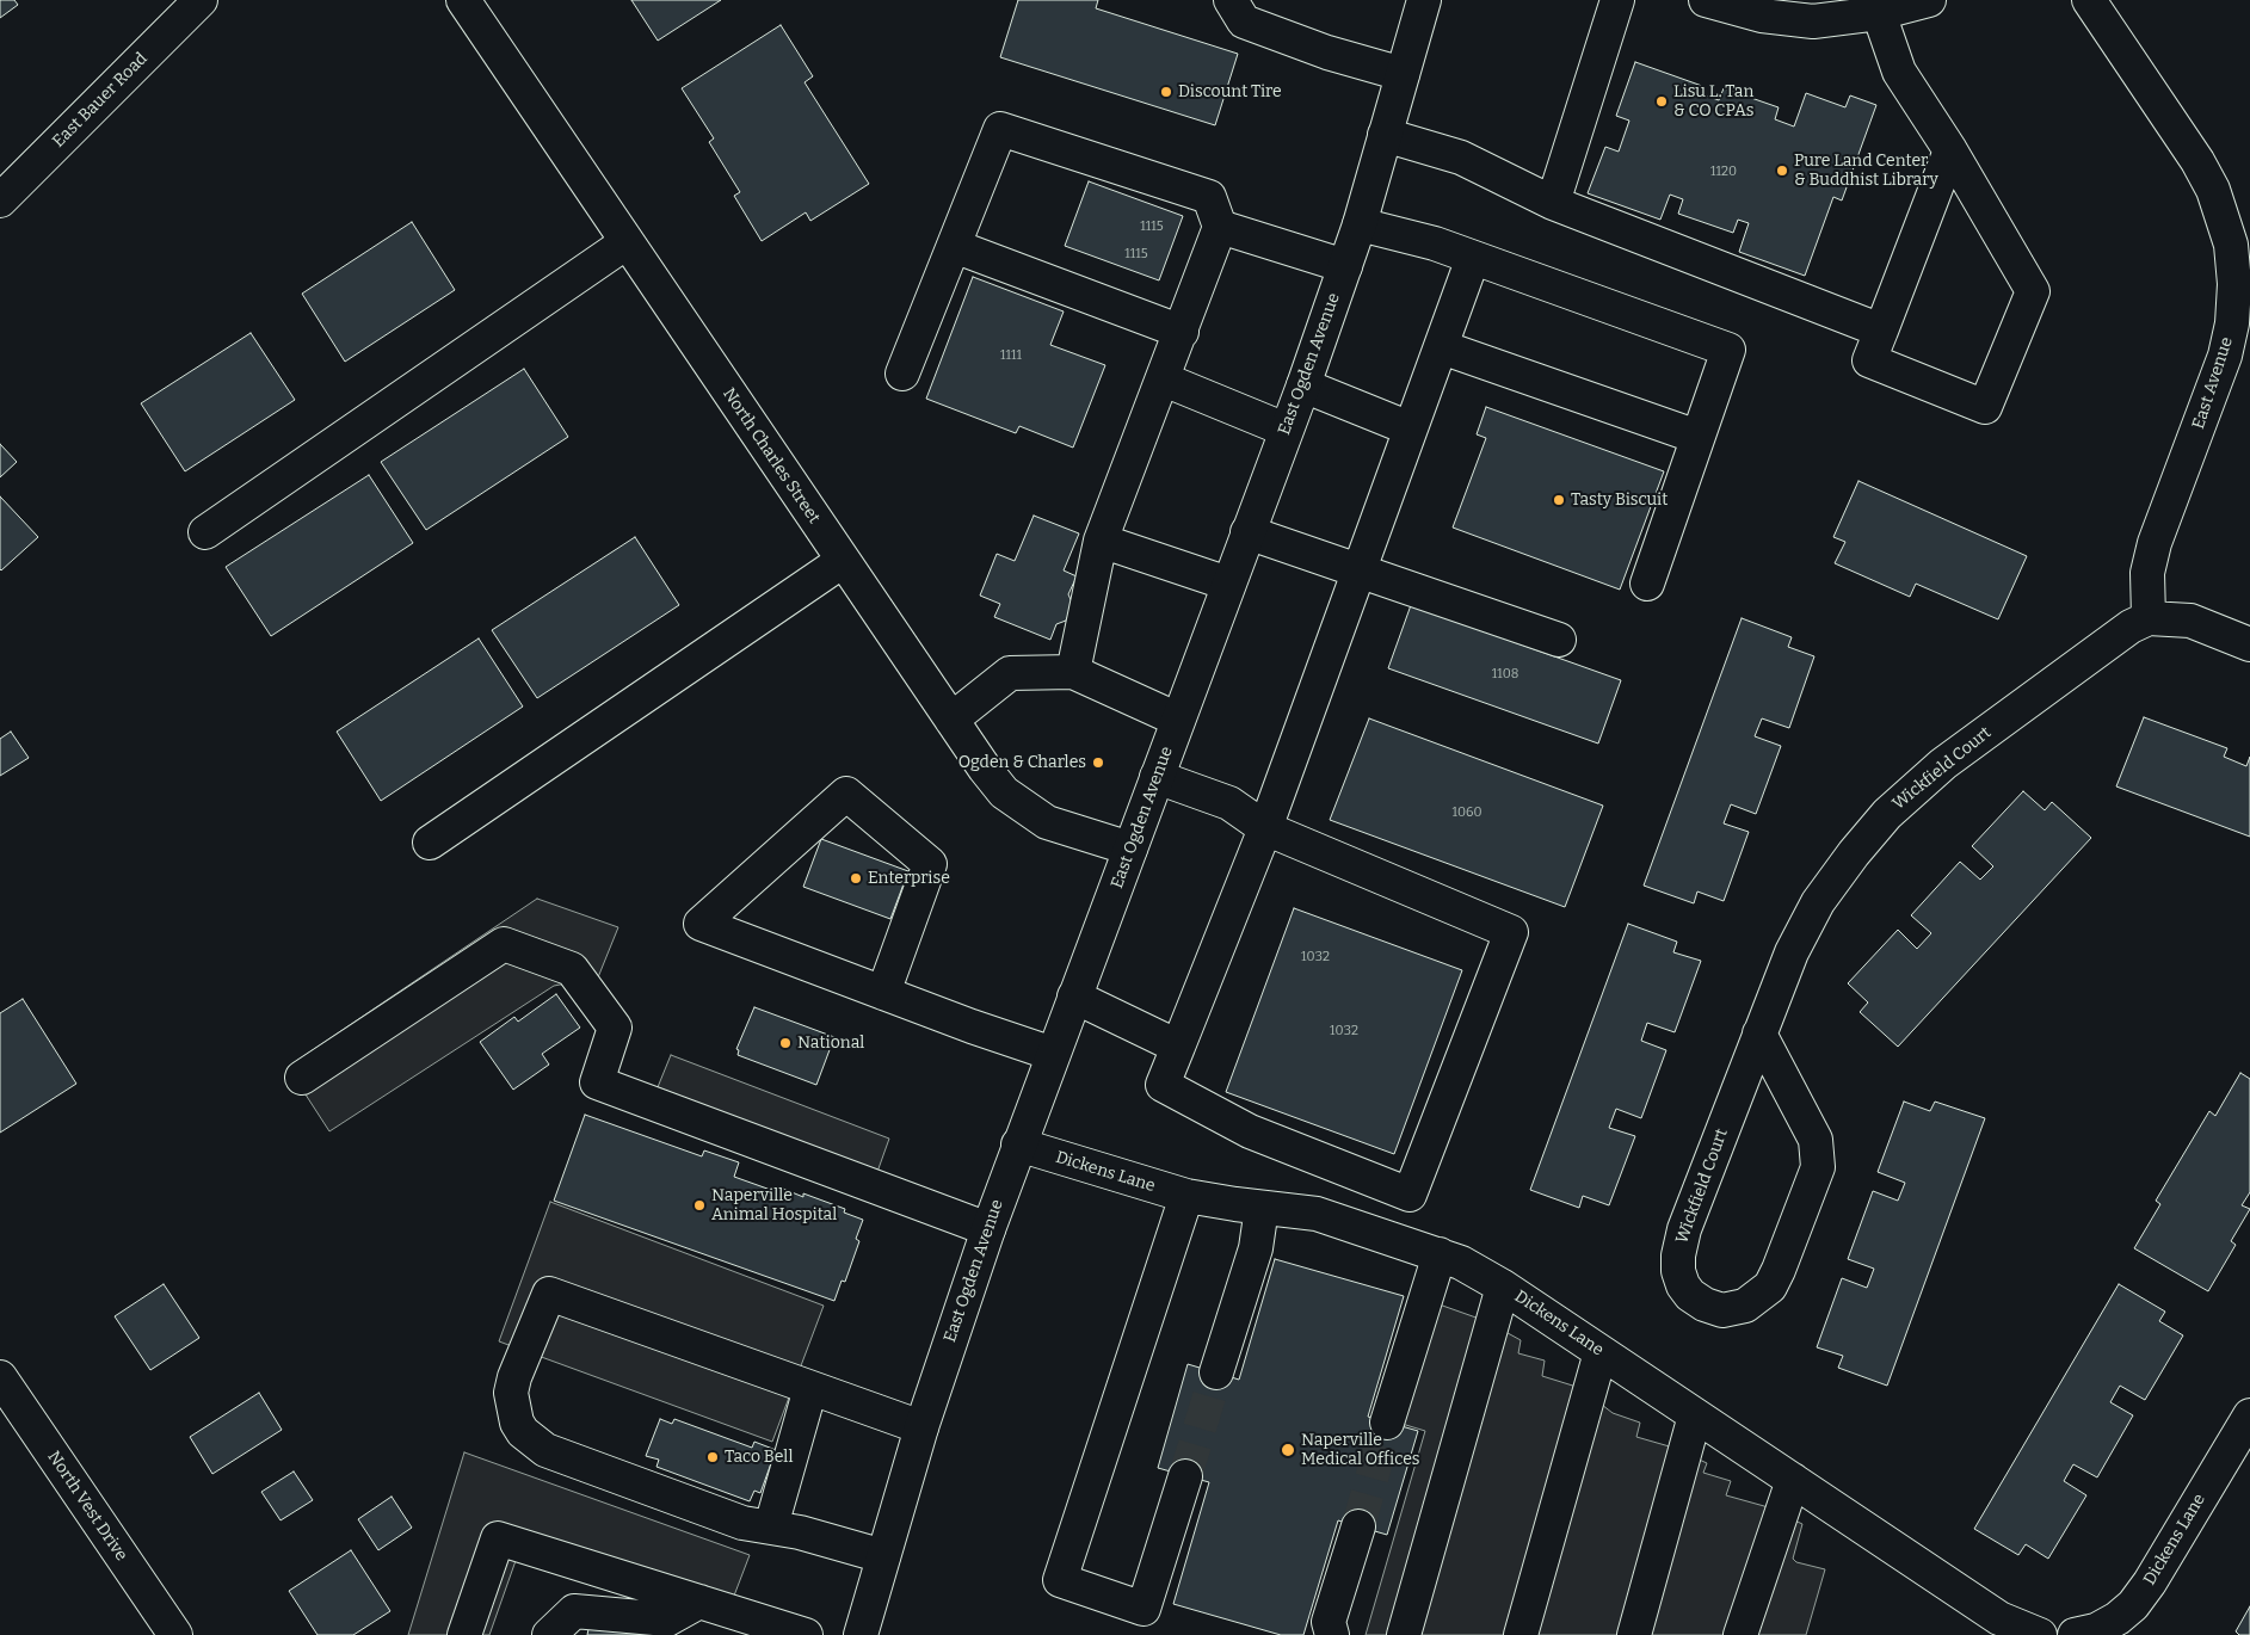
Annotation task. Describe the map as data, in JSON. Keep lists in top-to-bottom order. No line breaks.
{"streets":{"street":["East Bauer Road","East Ogden Avenue","East Avenue","North Charles Street","Wickfield Court","Dickens Lane","North Vest Drive"]},"crossings":[["East Ogden Avenue","North Charles Street"],["East Ogden Avenue","Dickens Lane"],["East Avenue","Wickfield Court"]],"places":["Discount Tire","Lisu L. Tan & CO CPAs","Pure Land Center & Buddhist Library","Tasty Biscuit","Ogden & Charles","Enterprise","National","Naperville Animal Hospital","Naperville Medical Offices","Taco Bell"],"house_numbers":["1120","1115","1115","1111","1108","1060","1032","1032"]}
